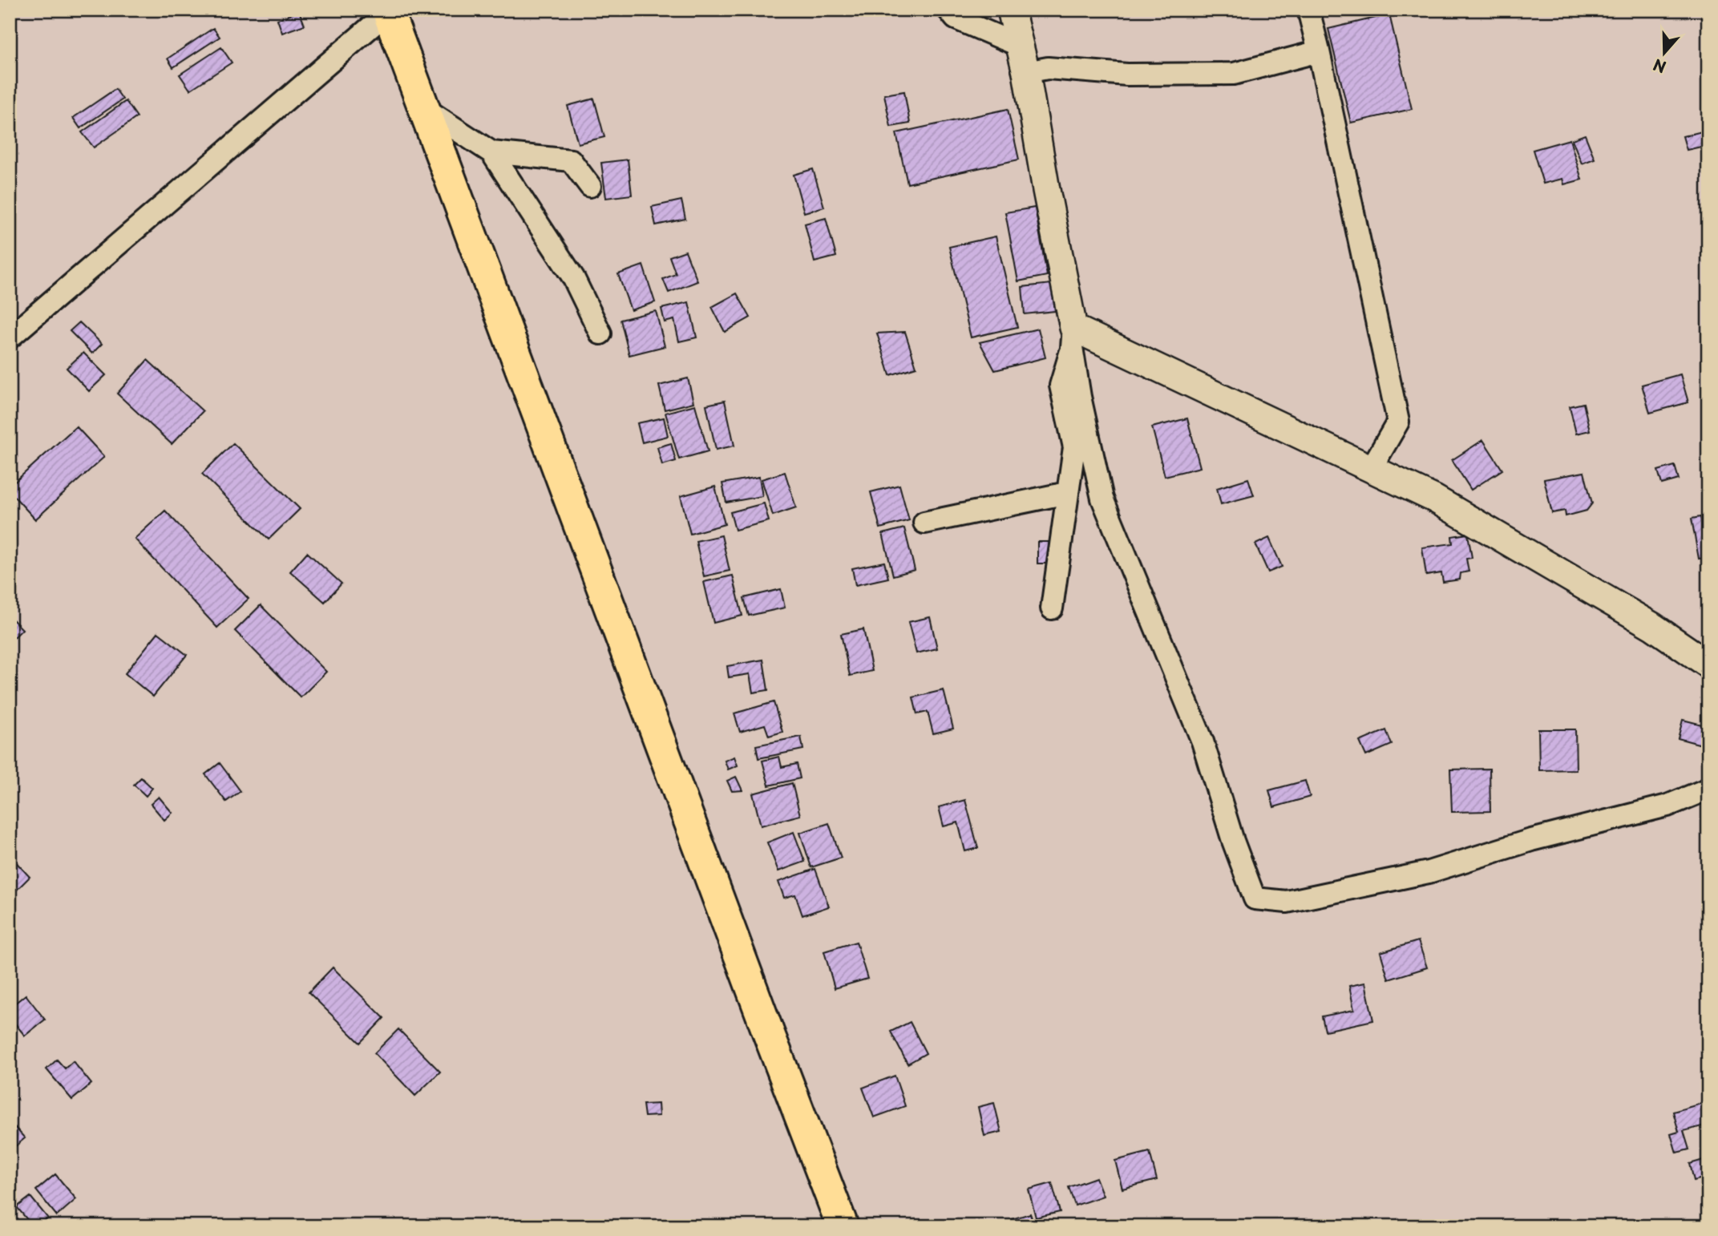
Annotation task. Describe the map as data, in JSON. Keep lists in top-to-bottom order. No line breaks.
{"north":"bottom"}
